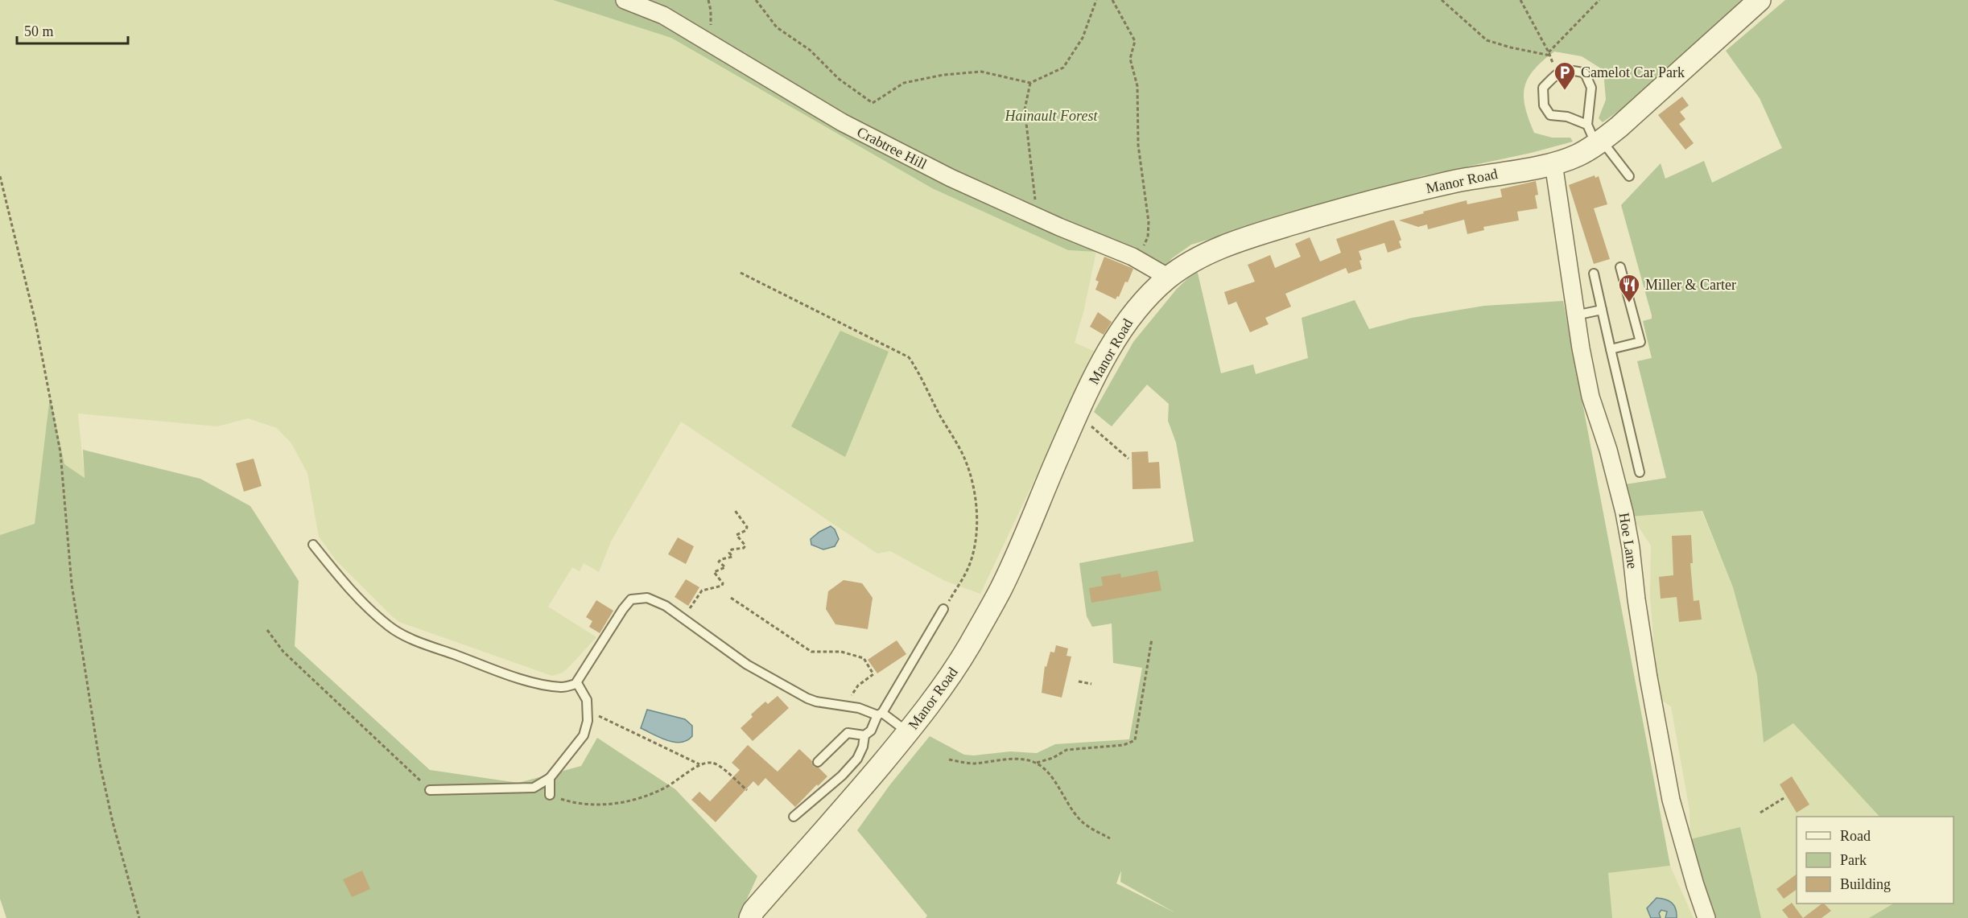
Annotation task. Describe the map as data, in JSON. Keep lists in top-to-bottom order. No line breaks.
{"streets":{"street":["Crabtree Hill","Manor Road","Hoe Lane"]},"crossings":[["Crabtree Hill","Manor Road"],["Manor Road","Hoe Lane"]],"parks":["Hainault Forest"],"places":{"parking":["Camelot Car Park"],"restaurant":["Miller & Carter"]},"legend":["Road","Park","Building"],"scale_bar":"50 m"}
